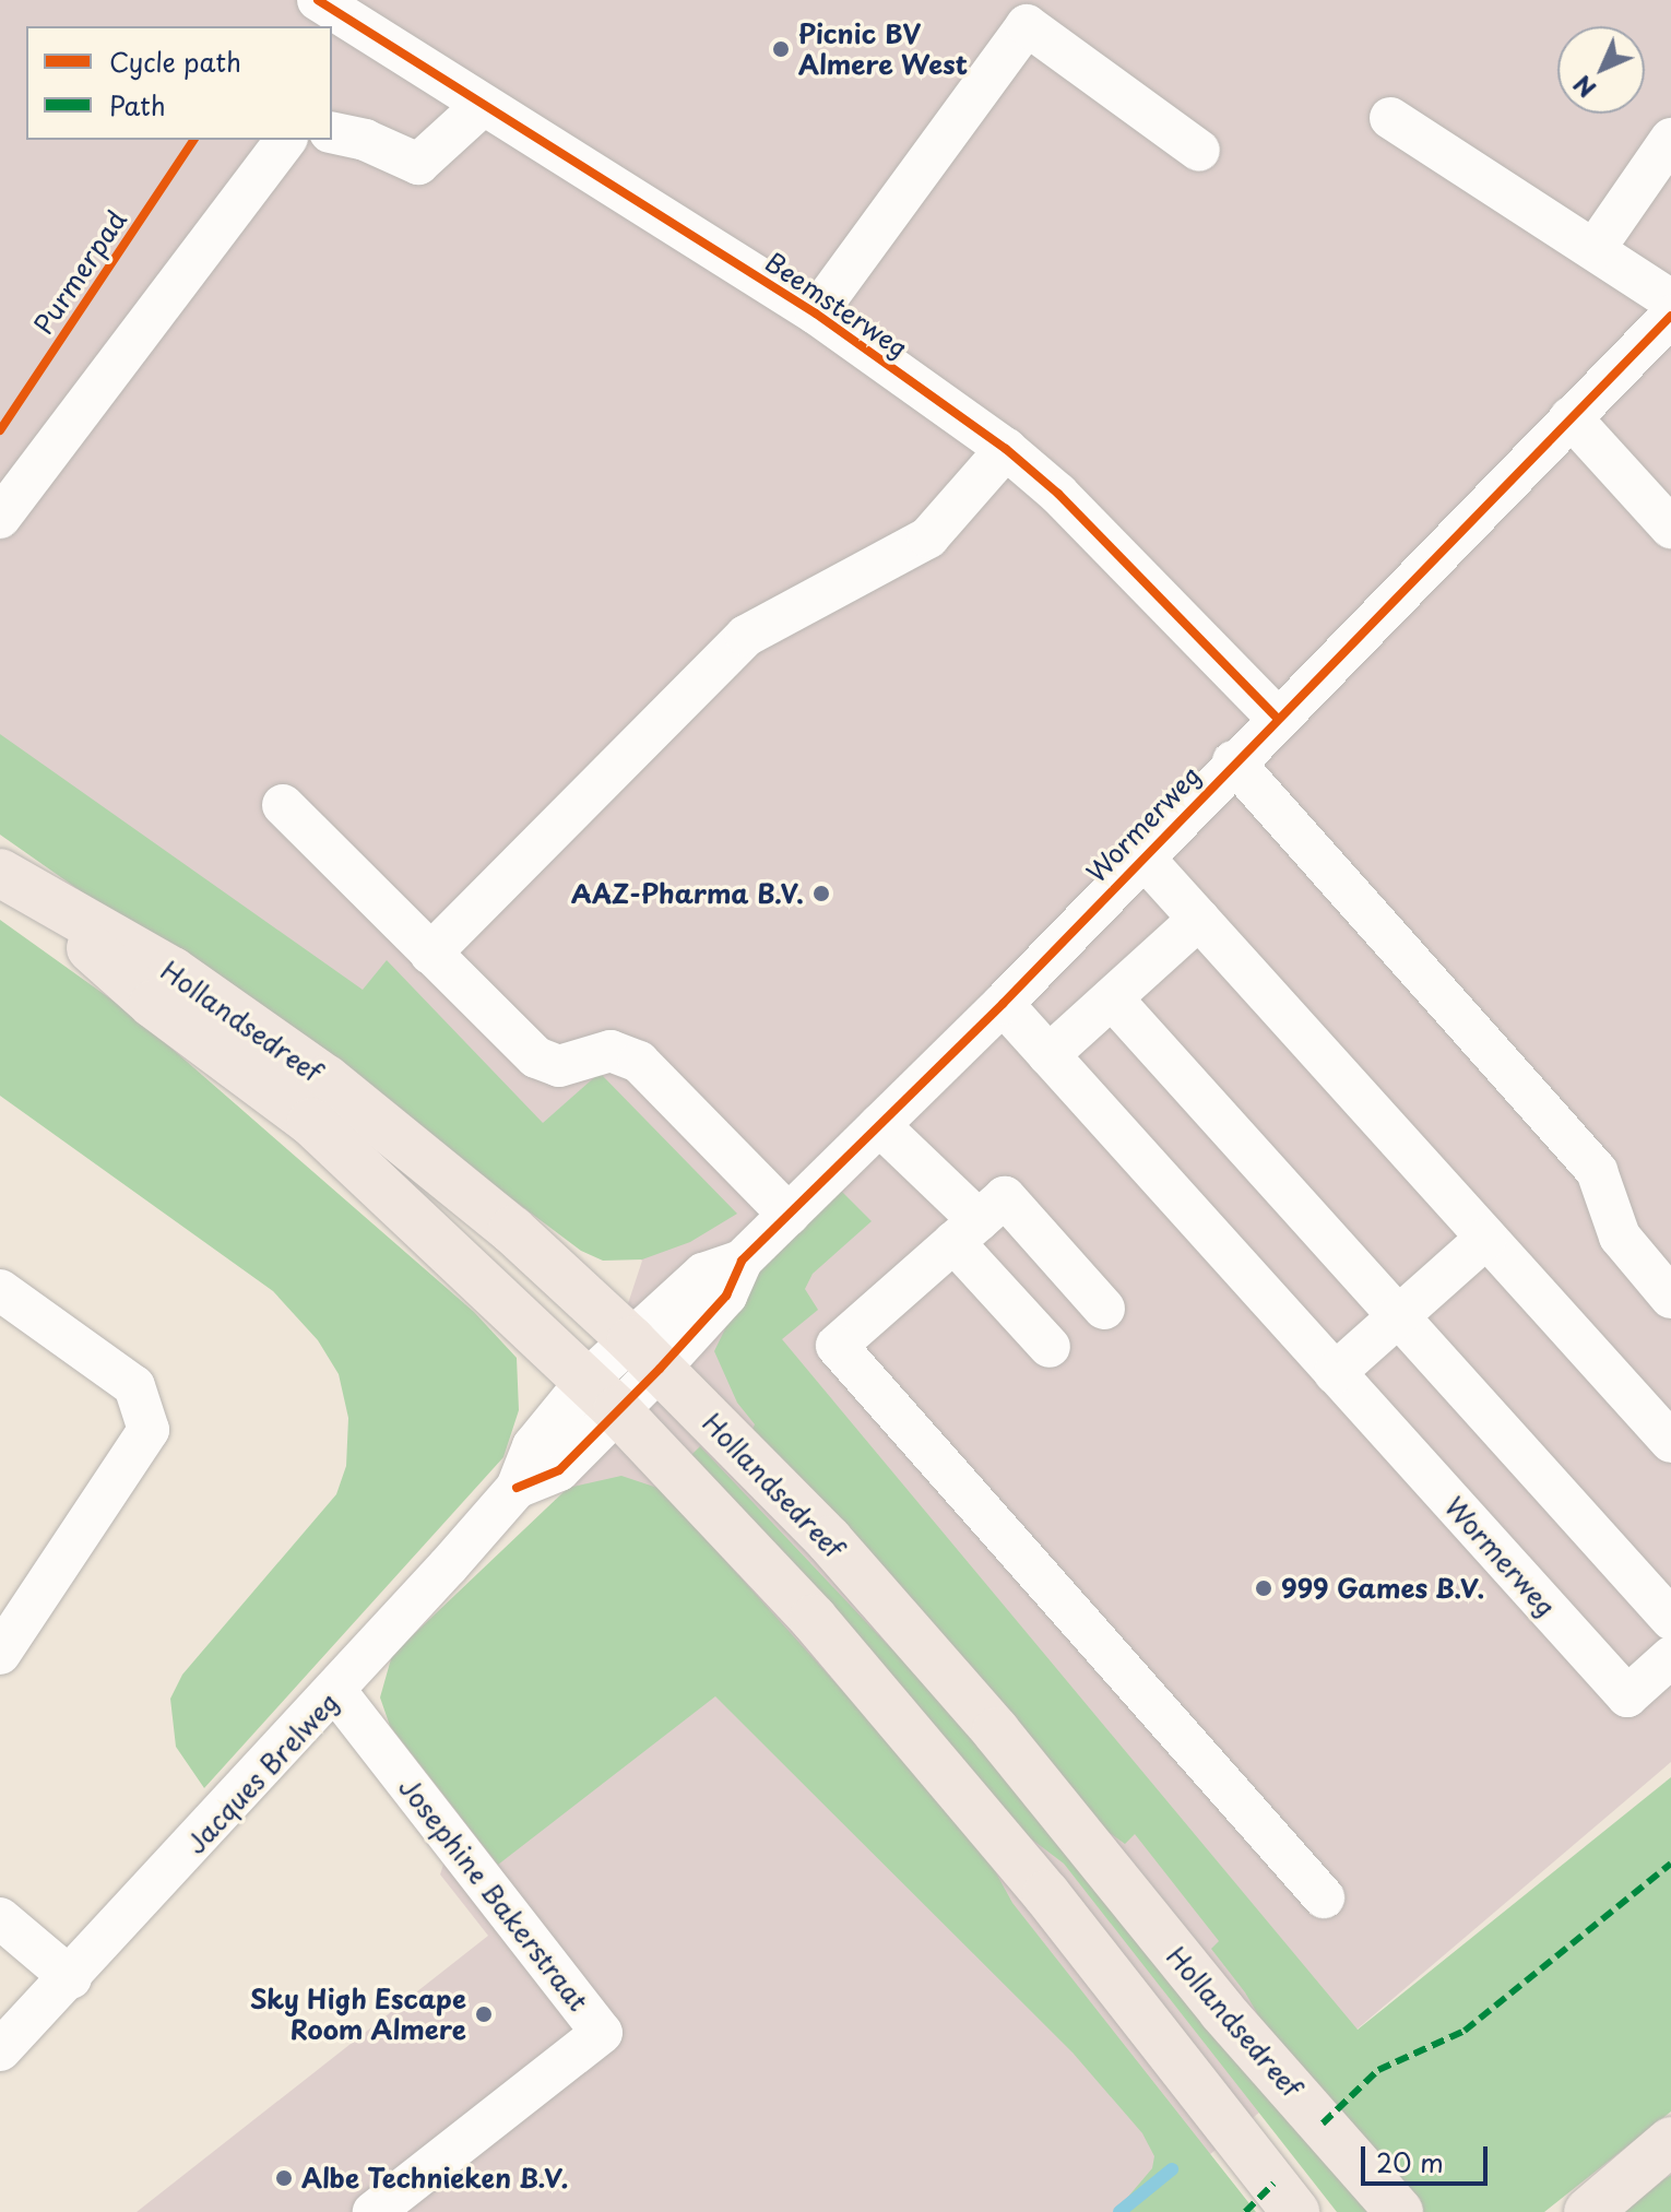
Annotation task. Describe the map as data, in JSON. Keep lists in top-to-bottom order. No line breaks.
{"streets":{"main road":["Hollandsedreef"],"street":["Beemsterweg","Wormerweg","Jacques Brelweg","Josephine Bakerstraat"],"cycle path":["Purmerpad"]},"crossings":[["Beemsterweg","Wormerweg"],["Wormerweg","Hollandsedreef"],["Wormerweg","Jacques Brelweg"],["Hollandsedreef","Jacques Brelweg"],["Jacques Brelweg","Josephine Bakerstraat"]],"places":["Picnic BV Almere West","AAZ-Pharma B.V.","999 Games B.V.","Sky High Escape Room Almere","Albe Technieken B.V."],"legend":["Cycle path","Path"],"scale_bar":"20 m","north":"bottom left"}
